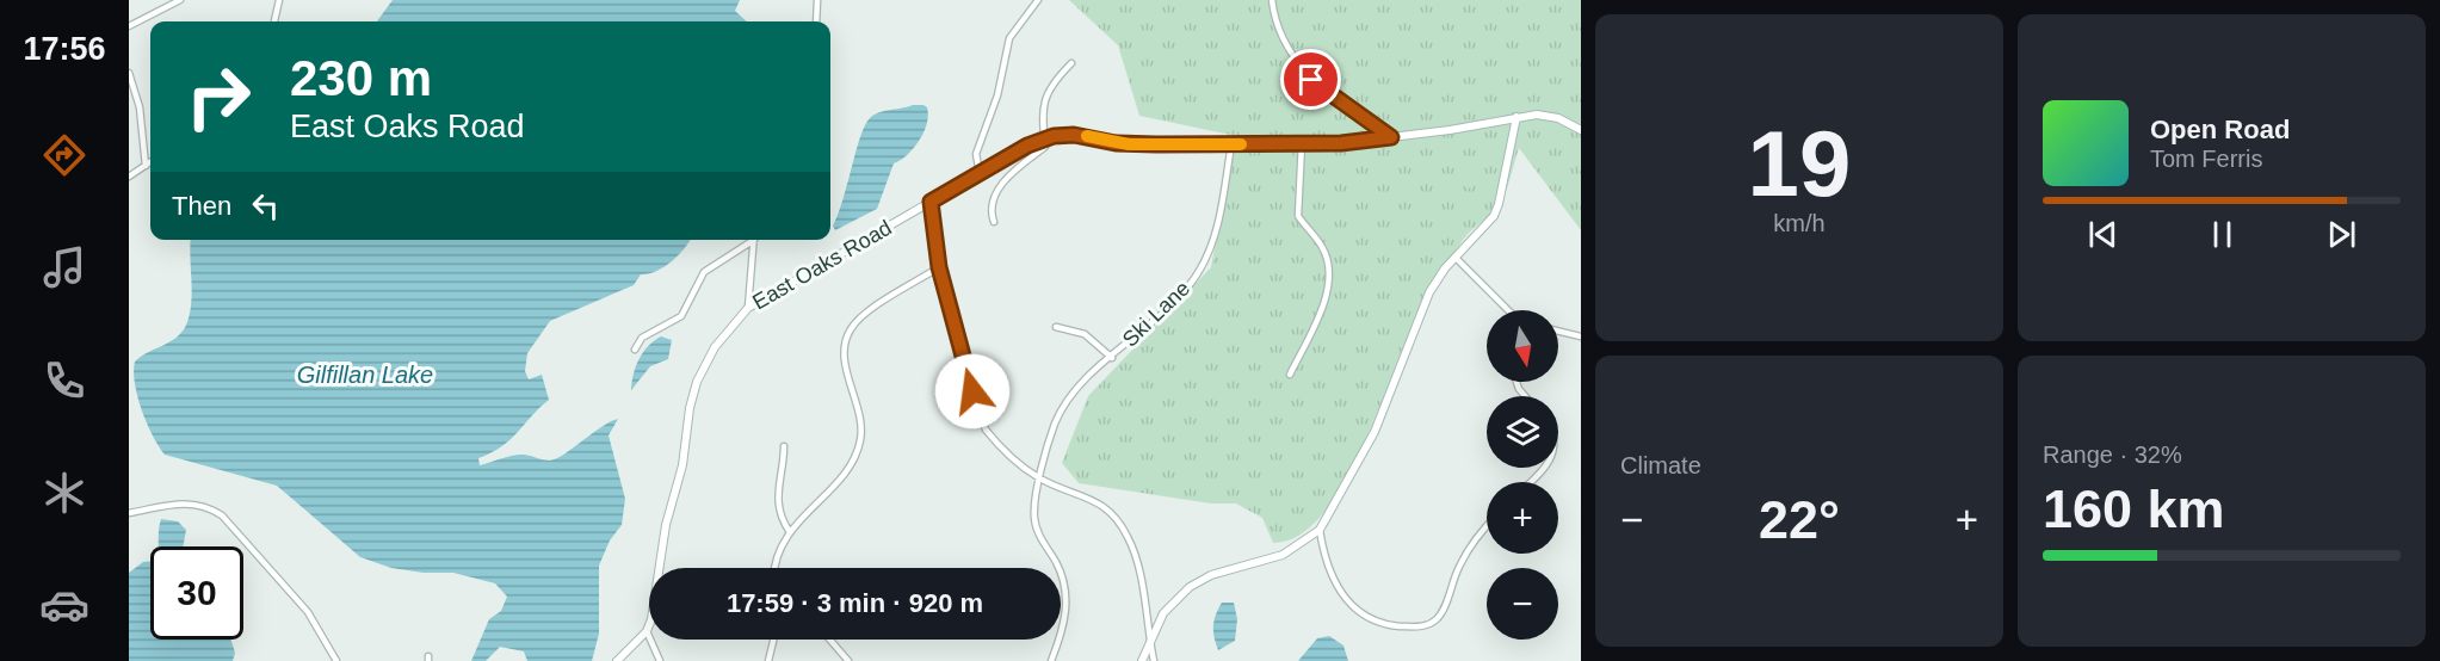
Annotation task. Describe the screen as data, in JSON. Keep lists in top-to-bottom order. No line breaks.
{"streets":{"street":["East Oaks Road","Ski Lane"]},"crossings":[["East Oaks Road","Ski Lane"]],"water":["Gilfillan Lake"],"north":"bottom","page":{"tabs":"17:56","tile":[["19","km/h"],"Climate",["Range · 32%","160 km"]],"turn":["230 m","East Oaks Road"],"song":["Open Road","Tom Ferris"],"then":"Then","map_buttons":["+","−"],"heat":["−","22°","+"],"limit":"30","trip":"17:59 · 3 min · 920 m"}}
